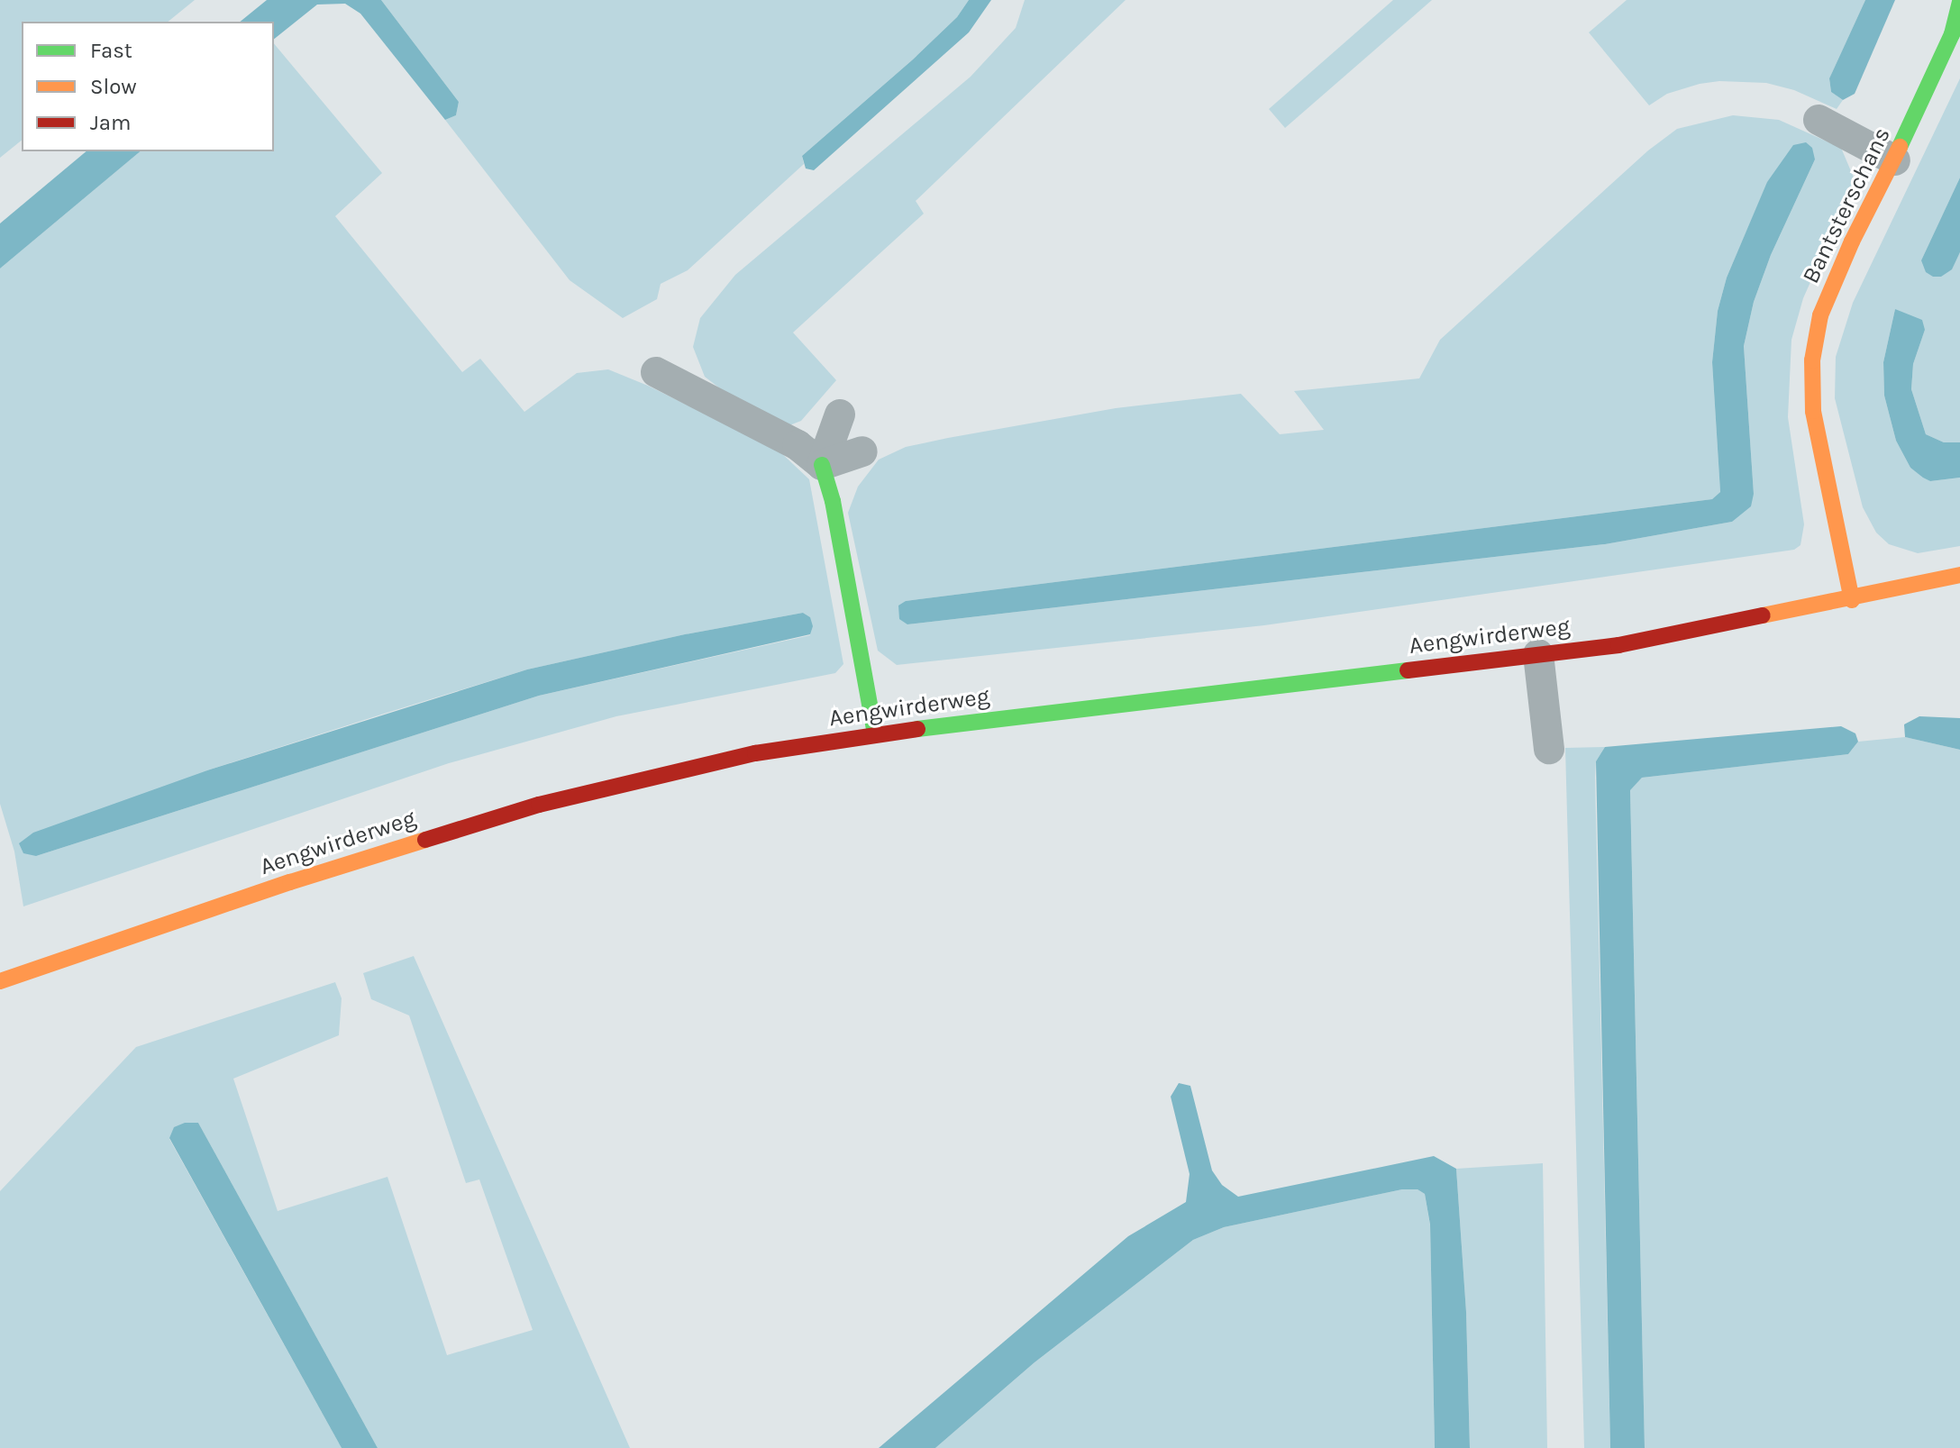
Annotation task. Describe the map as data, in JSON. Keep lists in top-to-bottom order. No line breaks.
{"streets":{"street":["Bantsterschans","Aengwirderweg"]},"crossings":[["Bantsterschans","Aengwirderweg"]],"legend":["Fast","Slow","Jam"]}
